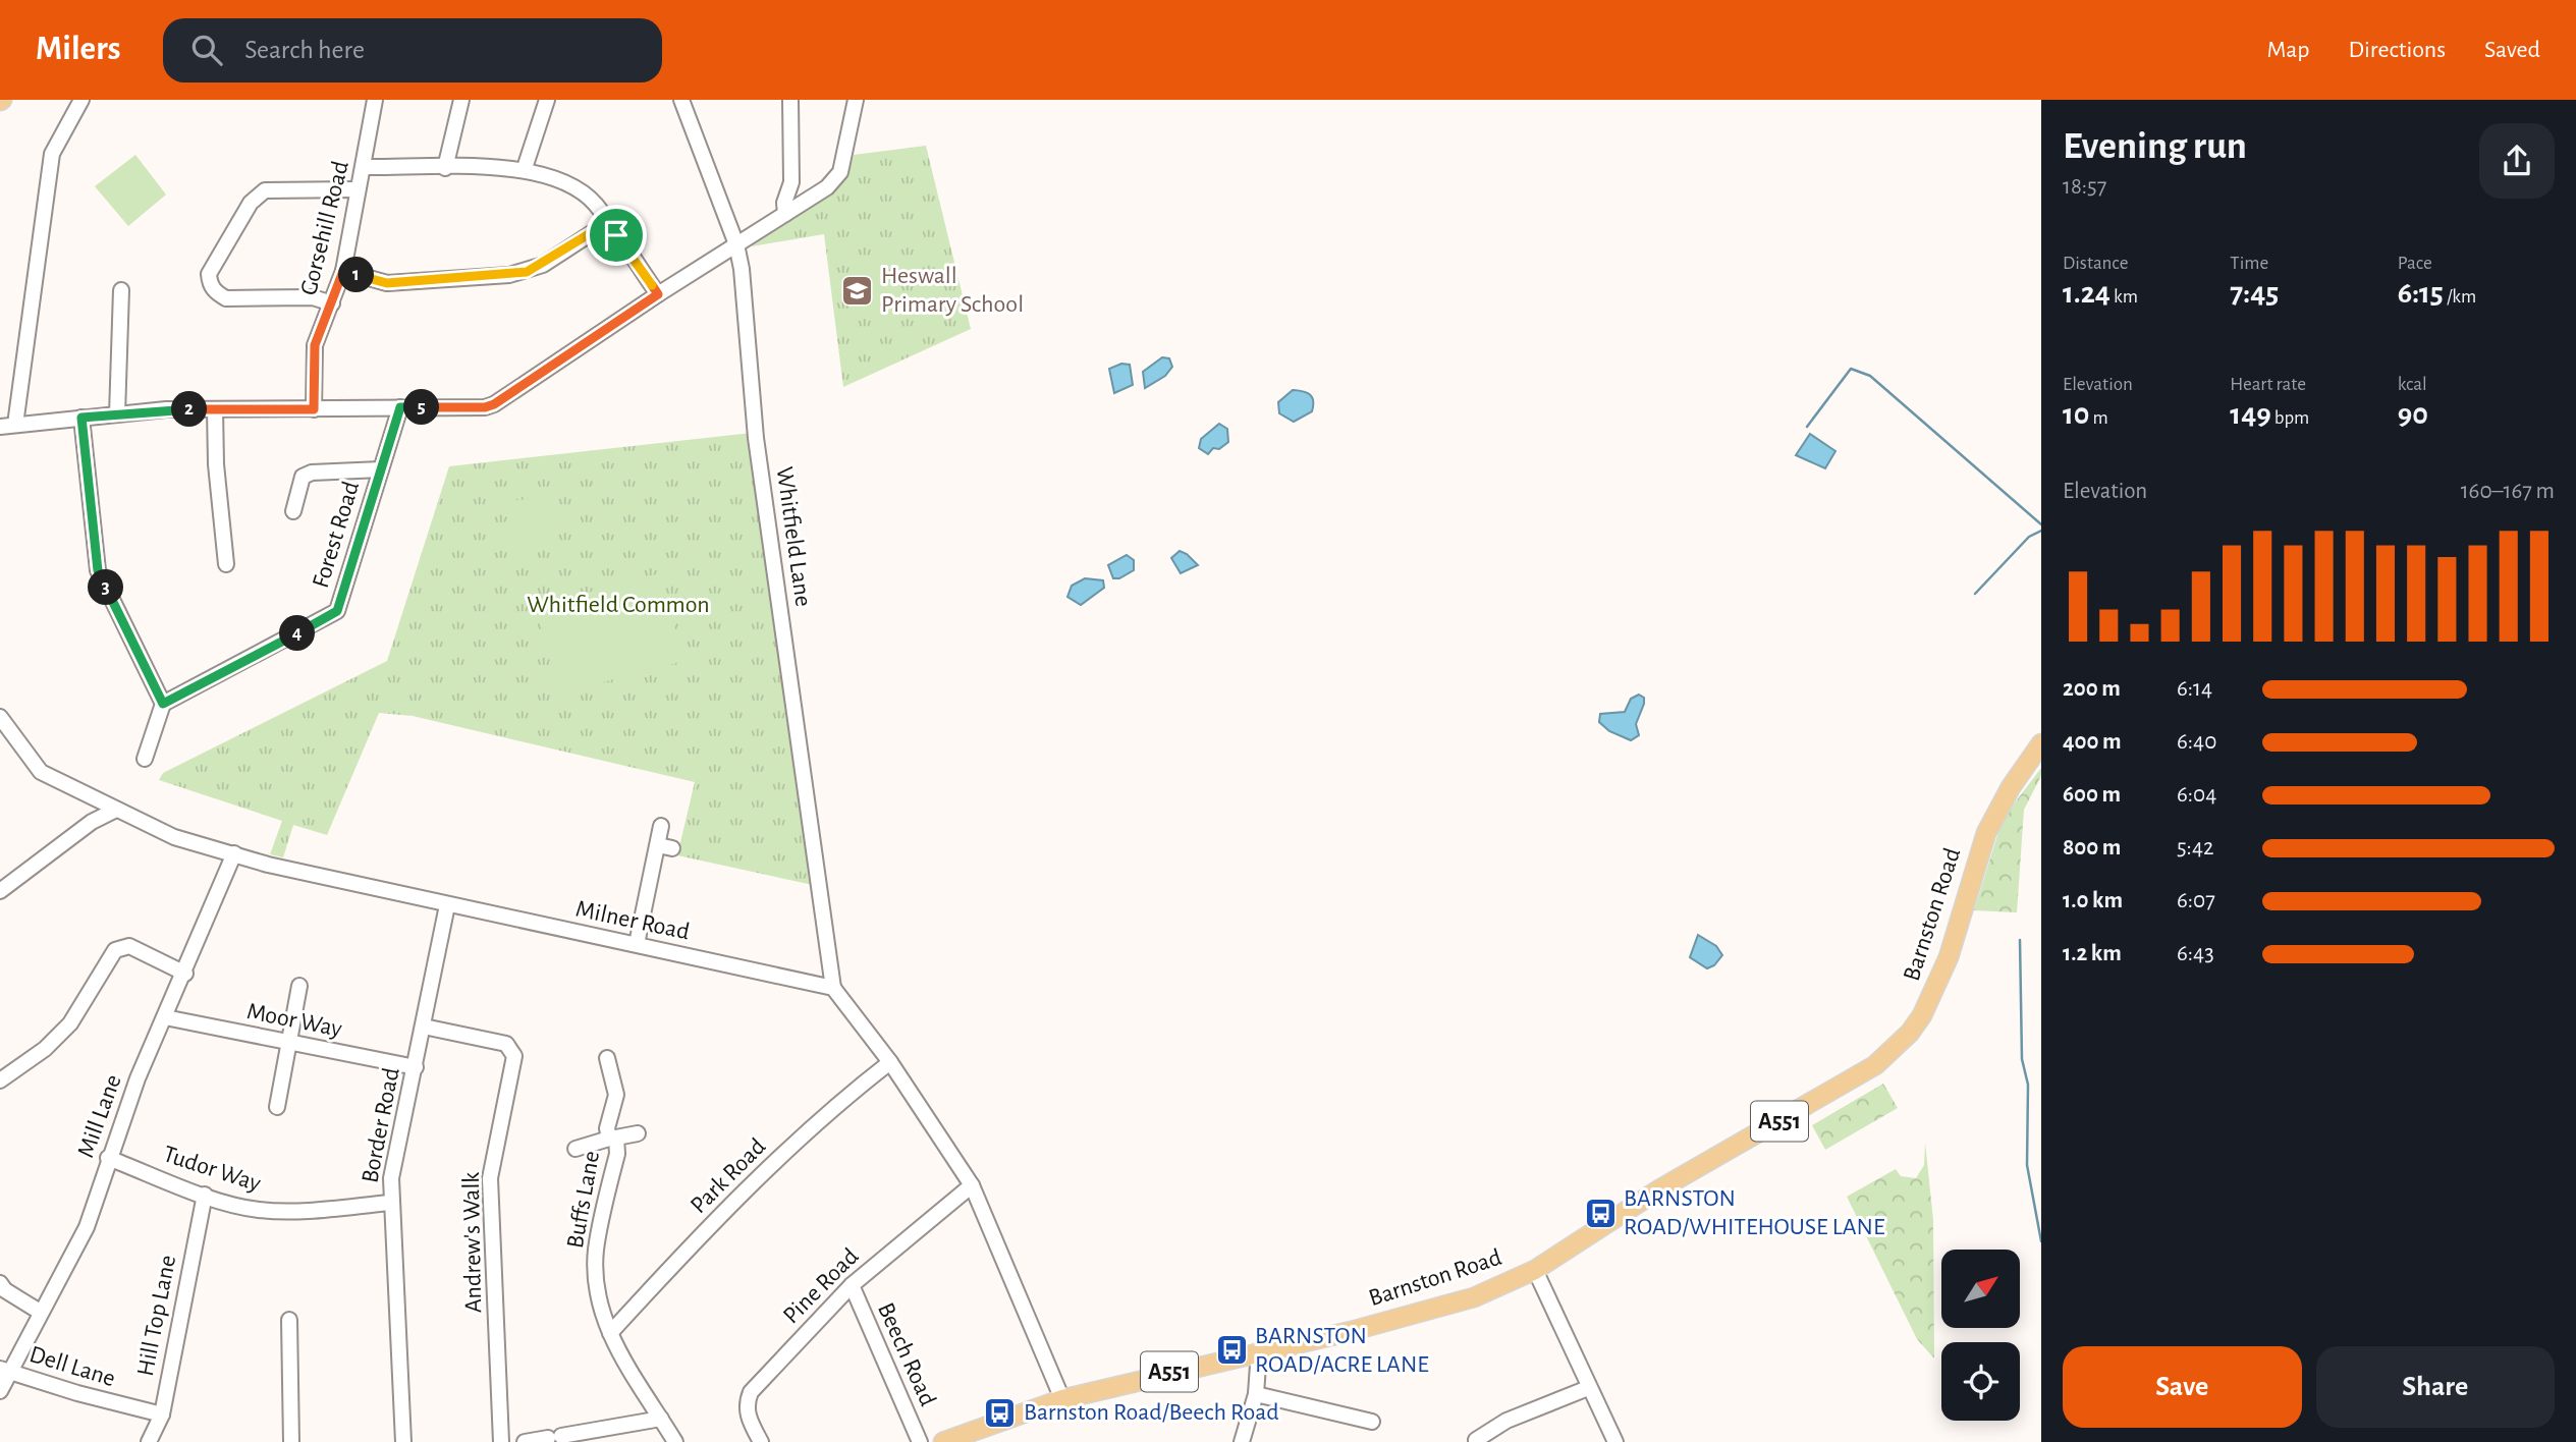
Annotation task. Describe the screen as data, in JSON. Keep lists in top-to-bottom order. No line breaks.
{"streets":{"main road":["Barnston Road","A551"],"street":["Gorsehill Road","Forest Road","Whitfield Lane","Milner Road","Moor Way","Mill Lane","Border Road","Tudor Way","Park Road","Buffs Lane","Andrew's Walk","Pine Road","Hill Top Lane","Beech Road","Dell Lane"]},"crossings":[["Whitfield Lane","Milner Road"],["Milner Road","Mill Lane"],["Milner Road","Border Road"],["Moor Way","Mill Lane"],["Moor Way","Border Road"],["Mill Lane","Tudor Way"],["Mill Lane","Dell Lane"],["Border Road","Tudor Way"],["Border Road","Andrew's Walk"],["Tudor Way","Hill Top Lane"],["Park Road","Buffs Lane"],["Pine Road","Beech Road"],["Hill Top Lane","Dell Lane"]],"parks":["Whitfield Common"],"places":{"school or university":["Heswall Primary School"],"bus stop":["BARNSTON ROAD/WHITEHOUSE LANE","BARNSTON ROAD/ACRE LANE","Barnston Road/Beech Road"]},"north":"top right","page":{"header":"Milers","search":"Search here","nav":["Map","Directions","Saved"],"heading":["Evening run","18:57"],"stats":[["Distance","1.24 km"],["Time","7:45"],["Pace","6:15 /km"],["Elevation","10 m"],["Heart rate","149 bpm"],["kcal","90"]],"pins":["1","5","2","3","4"],"chart":["Elevation","160–167 m"],"list":[{"name":"200 m","note":"6:14"},{"name":"400 m","note":"6:40"},{"name":"600 m","note":"6:04"},{"name":"800 m","note":"5:42"},{"name":"1.0 km","note":"6:07"},{"name":"1.2 km","note":"6:43"}],"buttons":["Save","Share"]}}
